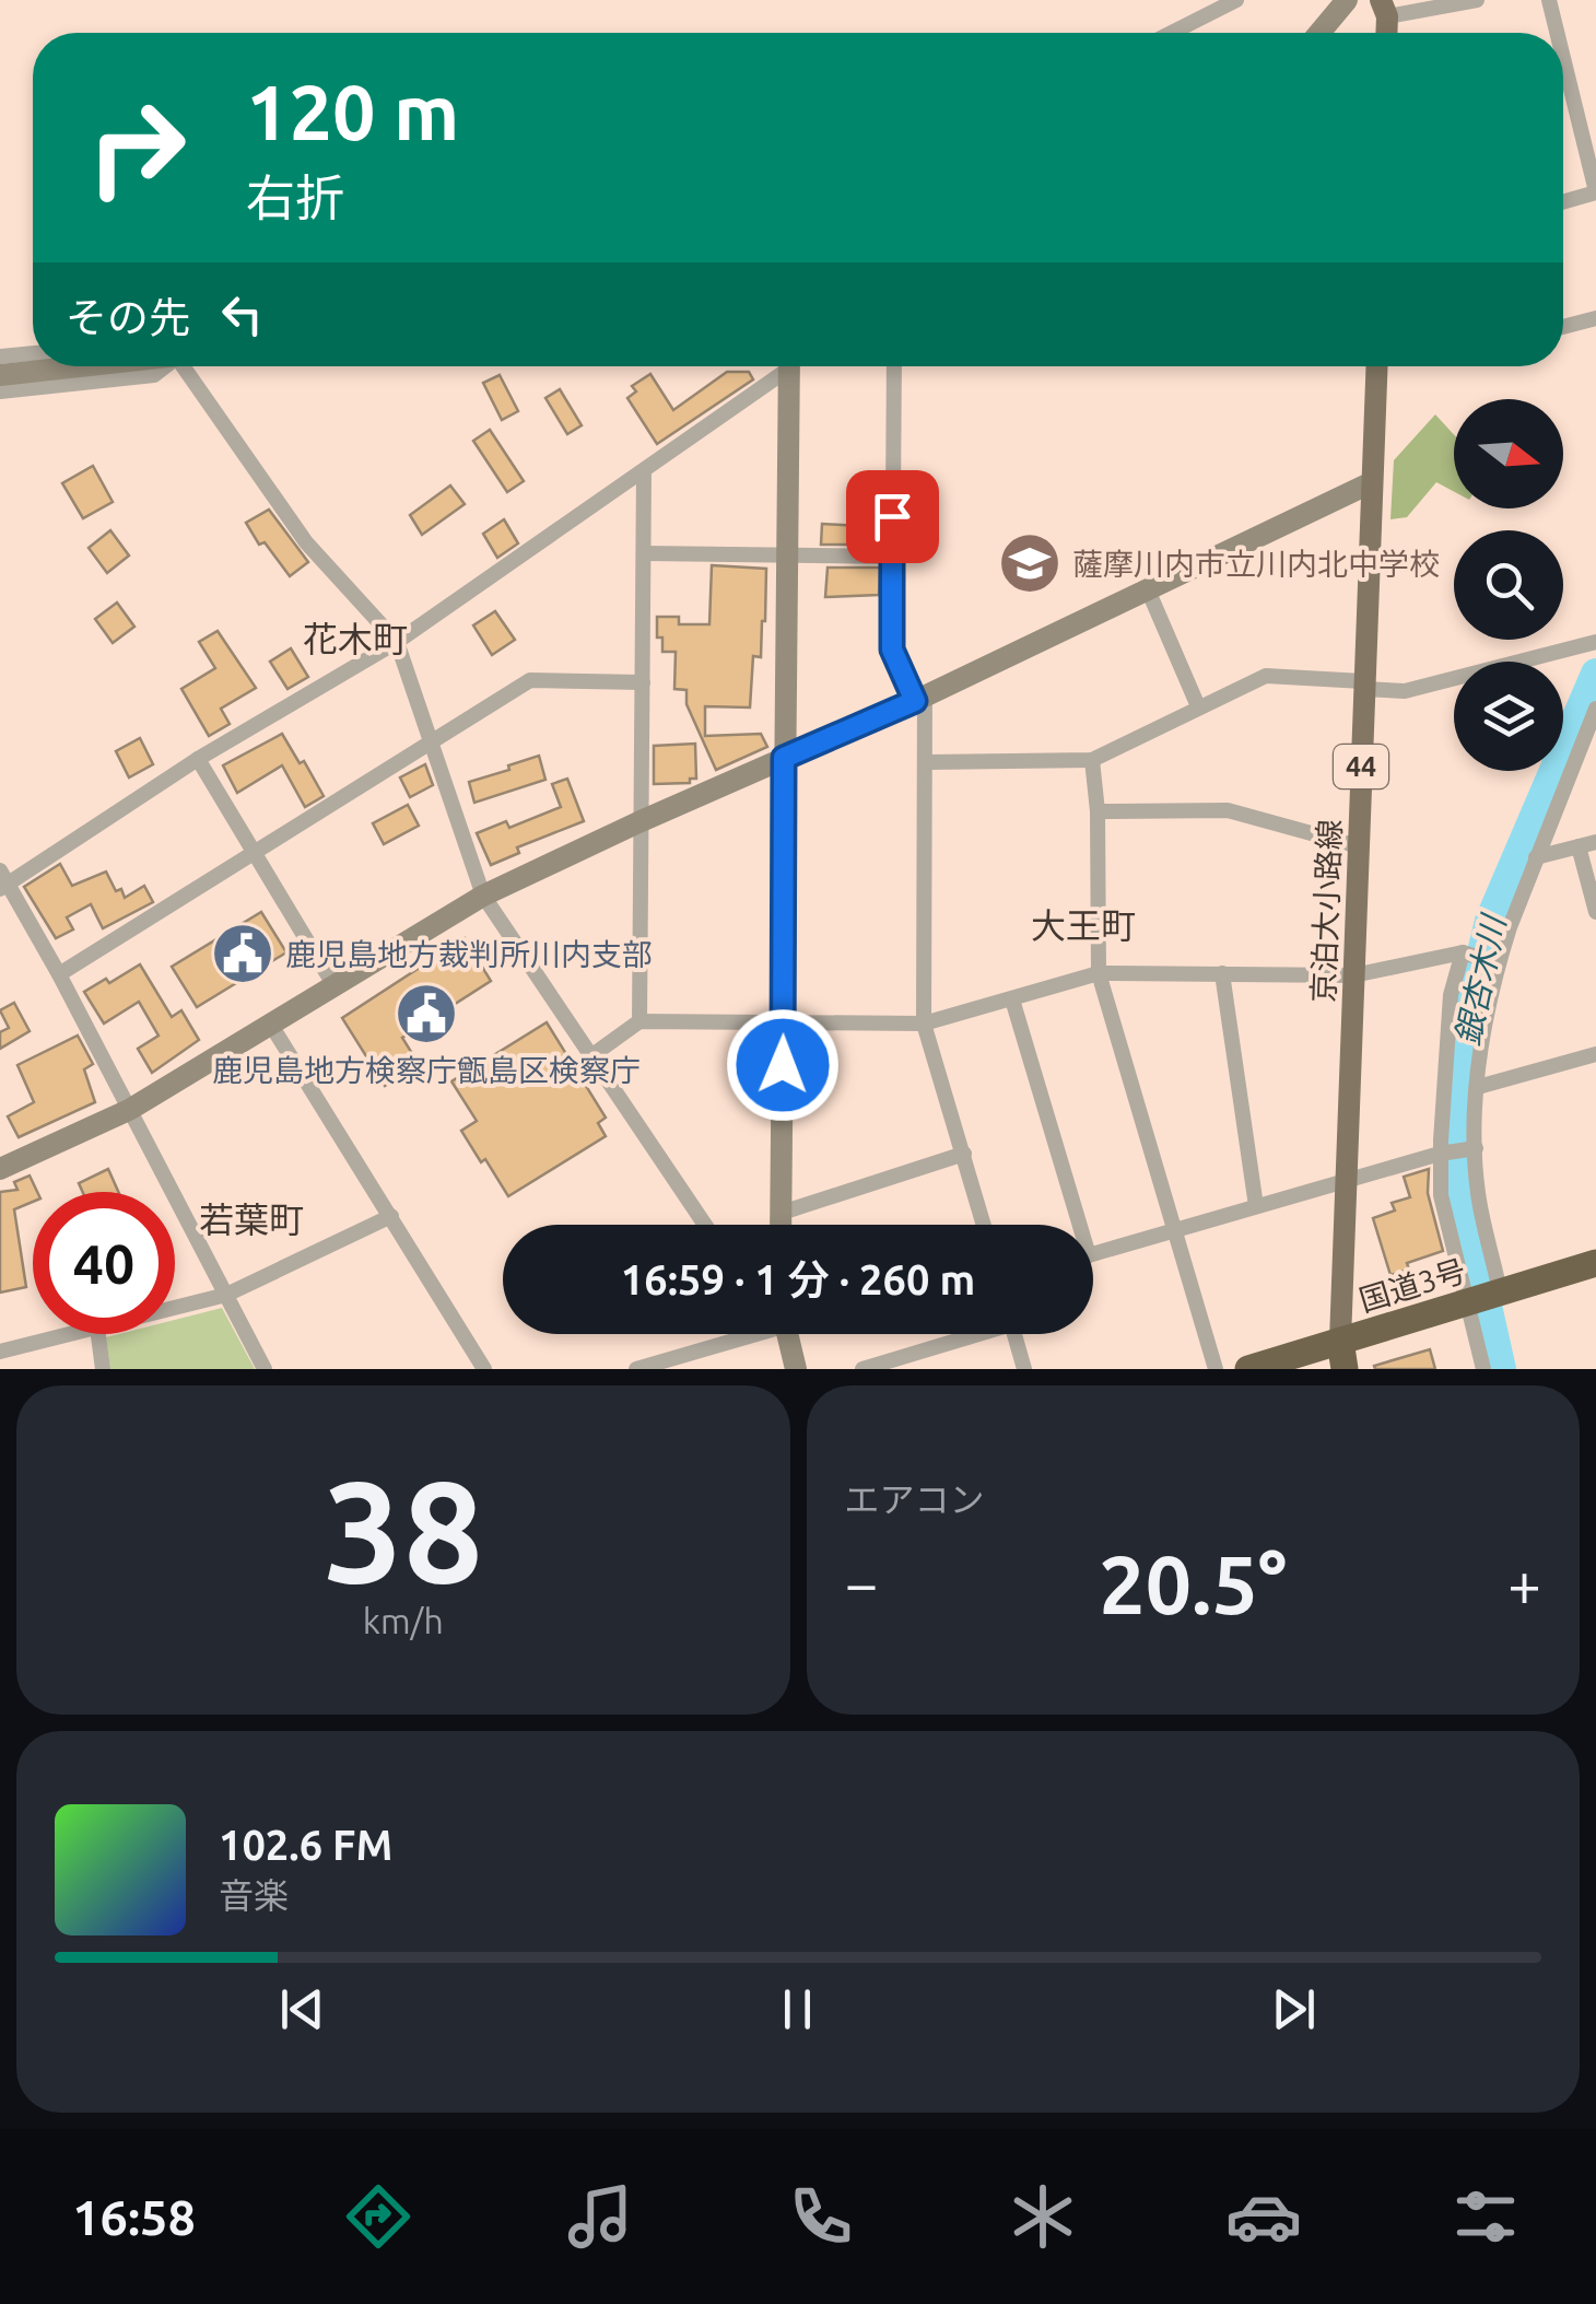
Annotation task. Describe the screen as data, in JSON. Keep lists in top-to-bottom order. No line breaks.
{"streets":{"highway":["国道3号"],"main road":["44","京泊大小路線"]},"crossings":[["京泊大小路線","国道3号"]],"districts":["花木町","大王町","若葉町"],"water":["銀杏木川"],"places":{"school or university":["薩摩川内市立川内北中学校"],"public building":["鹿児島地方裁判所川内支部","鹿児島地方検察庁甑島区検察庁"]},"north":"right","page":{"turn":["120 m","右折"],"then":"その先","limit":"40","trip":"16:59 · 1 分 · 260 m","tile":[["38","km/h"],"エアコン"],"heat":["−","20.5°","+"],"song":["102.6 FM","音楽"],"tabs":"16:58"}}
